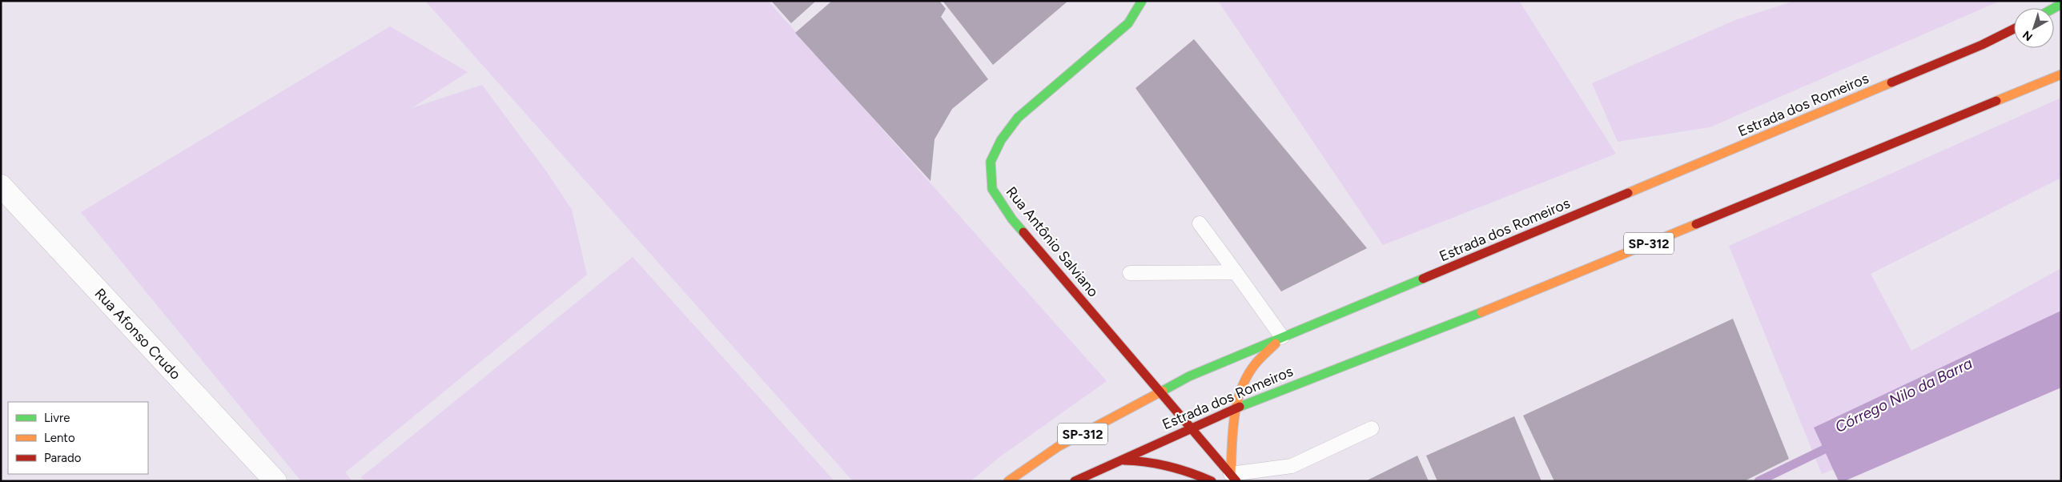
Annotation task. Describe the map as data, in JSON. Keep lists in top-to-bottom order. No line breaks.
{"streets":{"main road":["Estrada dos Romeiros","Rua Antônio Salviano","SP-312"],"street":["Rua Afonso Crudo"]},"crossings":[["Estrada dos Romeiros","Rua Antônio Salviano"]],"water":["Córrego Nilo da Barra"],"legend":["Livre","Lento","Parado"],"north":"bottom left"}
